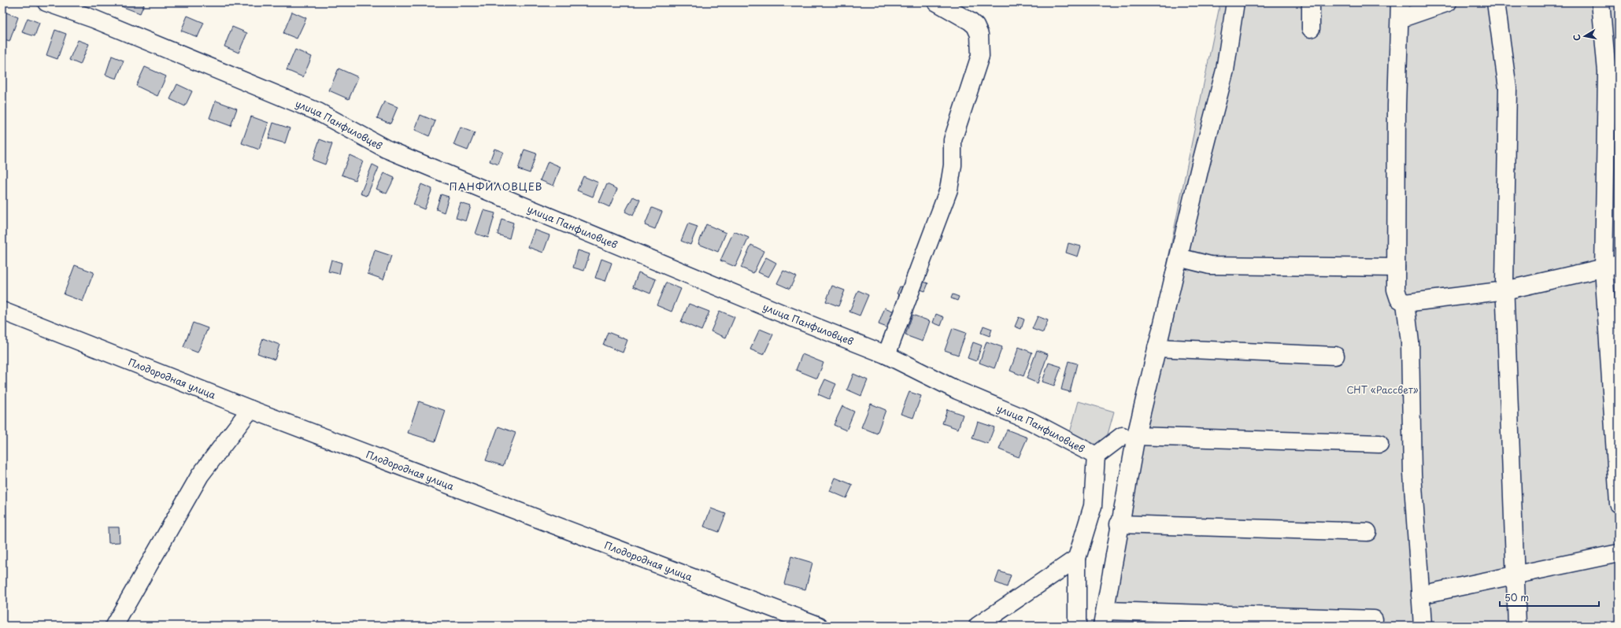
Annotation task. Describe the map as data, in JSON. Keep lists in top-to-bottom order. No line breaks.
{"streets":{"street":["улица Панфиловцев","Плодородная улица"]},"districts":["ПАНФИЛОВЦЕВ"],"parks":["СНТ «Рассвет»"],"scale_bar":"50 m","north":"left"}
